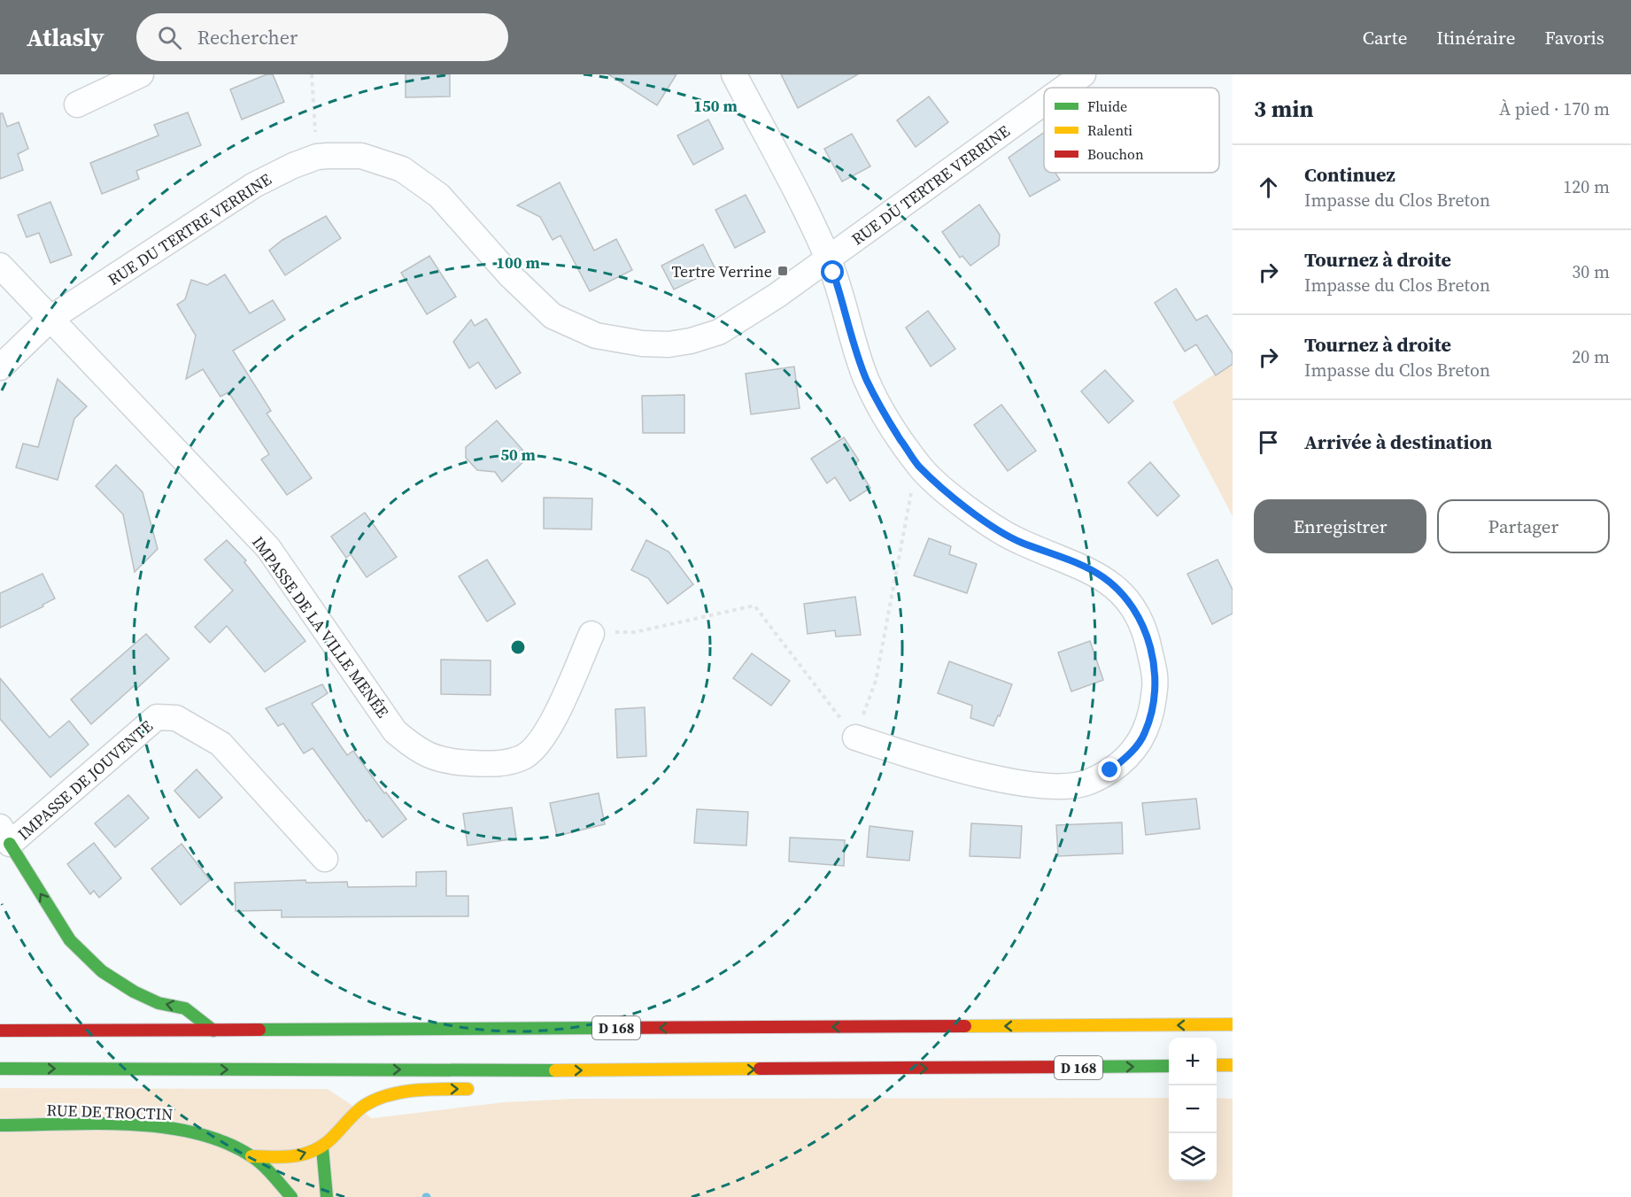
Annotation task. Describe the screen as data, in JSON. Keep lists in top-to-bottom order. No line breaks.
{"streets":{"main road":["D 168","RUE DE TROCTIN"],"street":["RUE DU TERTRE VERRINE","IMPASSE DE LA VILLE MENÉE","IMPASSE DE JOUVENTE"]},"crossings":[["RUE DU TERTRE VERRINE","IMPASSE DE LA VILLE MENÉE"]],"places":{"transit":["Tertre Verrine"]},"legend":["Fluide","Ralenti","Bouchon"],"page":{"header":"Atlasly","search":"Rechercher","nav":["Carte","Itinéraire","Favoris"],"heading":["3 min","À pied · 170 m"],"list":[["Continuez","Impasse du Clos Breton","120 m"],["Tournez à droite","Impasse du Clos Breton","30 m"],["Tournez à droite","Impasse du Clos Breton","20 m"],"Arrivée à destination"],"buttons":["Enregistrer","Partager"],"map_buttons":["+","−"]},"rings":["150 m","100 m","50 m"]}
